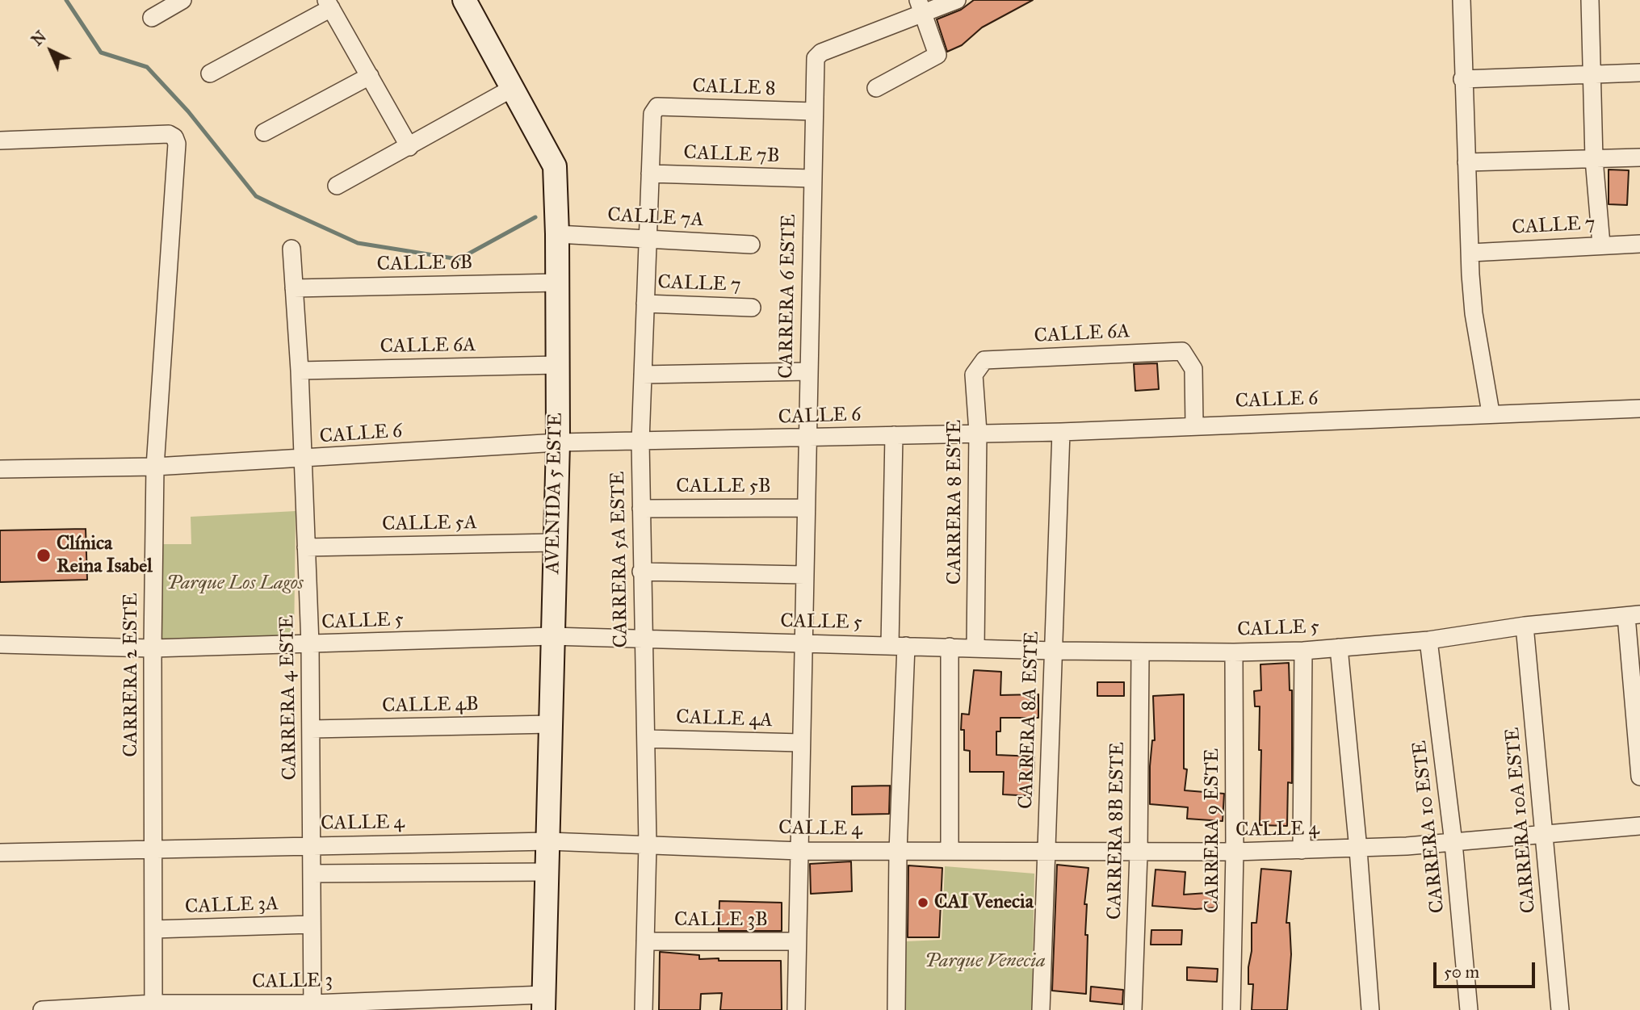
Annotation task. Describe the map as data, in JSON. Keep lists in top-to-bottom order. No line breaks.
{"streets":{"main road":["AVENIDA 5 ESTE"],"street":["CALLE 8","CALLE 7B","CALLE 7A","CALLE 7","CALLE 6B","CARRERA 6 ESTE","CALLE 6A","CALLE 6","CALLE 5B","CARRERA 8 ESTE","CALLE 5A","CARRERA 5A ESTE","CALLE 5","CARRERA 2 ESTE","CARRERA 4 ESTE","CALLE 4B","CALLE 4A","CARRERA 8A ESTE","CARRERA 10A ESTE","CALLE 4","CARRERA 10 ESTE","CARRERA 8B ESTE","CARRERA 9 ESTE","CALLE 3A","CALLE 3B","CALLE 3"]},"crossings":[["CALLE 8","CARRERA 6 ESTE"],["CALLE 8","CARRERA 5A ESTE"],["CALLE 7B","CARRERA 6 ESTE"],["CALLE 7B","CARRERA 5A ESTE"],["CALLE 7A","AVENIDA 5 ESTE"],["CALLE 7A","CARRERA 5A ESTE"],["CALLE 7","CARRERA 5A ESTE"],["CALLE 6B","AVENIDA 5 ESTE"],["CALLE 6B","CARRERA 4 ESTE"],["CARRERA 6 ESTE","CALLE 6"],["CARRERA 6 ESTE","CALLE 5B"],["CARRERA 6 ESTE","CALLE 5"],["CARRERA 6 ESTE","CALLE 4A"],["CARRERA 6 ESTE","CALLE 4"],["CARRERA 6 ESTE","CALLE 3B"],["CALLE 6A","CALLE 6"],["CALLE 6A","AVENIDA 5 ESTE"],["CALLE 6A","CARRERA 8 ESTE"],["CALLE 6A","CARRERA 4 ESTE"],["CALLE 6","AVENIDA 5 ESTE"],["CALLE 6","CARRERA 8 ESTE"],["CALLE 6","CARRERA 5A ESTE"],["CALLE 6","CARRERA 2 ESTE"],["CALLE 6","CARRERA 4 ESTE"],["CALLE 6","CARRERA 8A ESTE"],["CALLE 5B","CARRERA 5A ESTE"],["AVENIDA 5 ESTE","CALLE 5A"],["AVENIDA 5 ESTE","CALLE 5"],["AVENIDA 5 ESTE","CALLE 4B"],["AVENIDA 5 ESTE","CALLE 4"],["AVENIDA 5 ESTE","CALLE 3"],["CARRERA 8 ESTE","CALLE 5"],["CALLE 5A","CARRERA 4 ESTE"],["CARRERA 5A ESTE","CALLE 5"],["CARRERA 5A ESTE","CALLE 4A"],["CARRERA 5A ESTE","CALLE 4"],["CARRERA 5A ESTE","CALLE 3B"],["CALLE 5","CARRERA 2 ESTE"],["CALLE 5","CARRERA 4 ESTE"],["CALLE 5","CARRERA 8A ESTE"],["CALLE 5","CARRERA 10A ESTE"],["CALLE 5","CARRERA 10 ESTE"],["CALLE 5","CARRERA 8B ESTE"],["CALLE 5","CARRERA 9 ESTE"],["CARRERA 2 ESTE","CALLE 4"],["CARRERA 2 ESTE","CALLE 3A"],["CARRERA 2 ESTE","CALLE 3"],["CARRERA 4 ESTE","CALLE 4B"],["CARRERA 4 ESTE","CALLE 4"],["CARRERA 4 ESTE","CALLE 3A"],["CARRERA 4 ESTE","CALLE 3"],["CARRERA 8A ESTE","CALLE 4"],["CARRERA 10A ESTE","CALLE 4"],["CALLE 4","CARRERA 10 ESTE"],["CALLE 4","CARRERA 8B ESTE"],["CALLE 4","CARRERA 9 ESTE"]],"parks":["Parque Los Lagos","Parque Venecia"],"places":["Clínica Reina Isabel","CAI Venecia"],"scale_bar":"50 m","north":"top left"}
